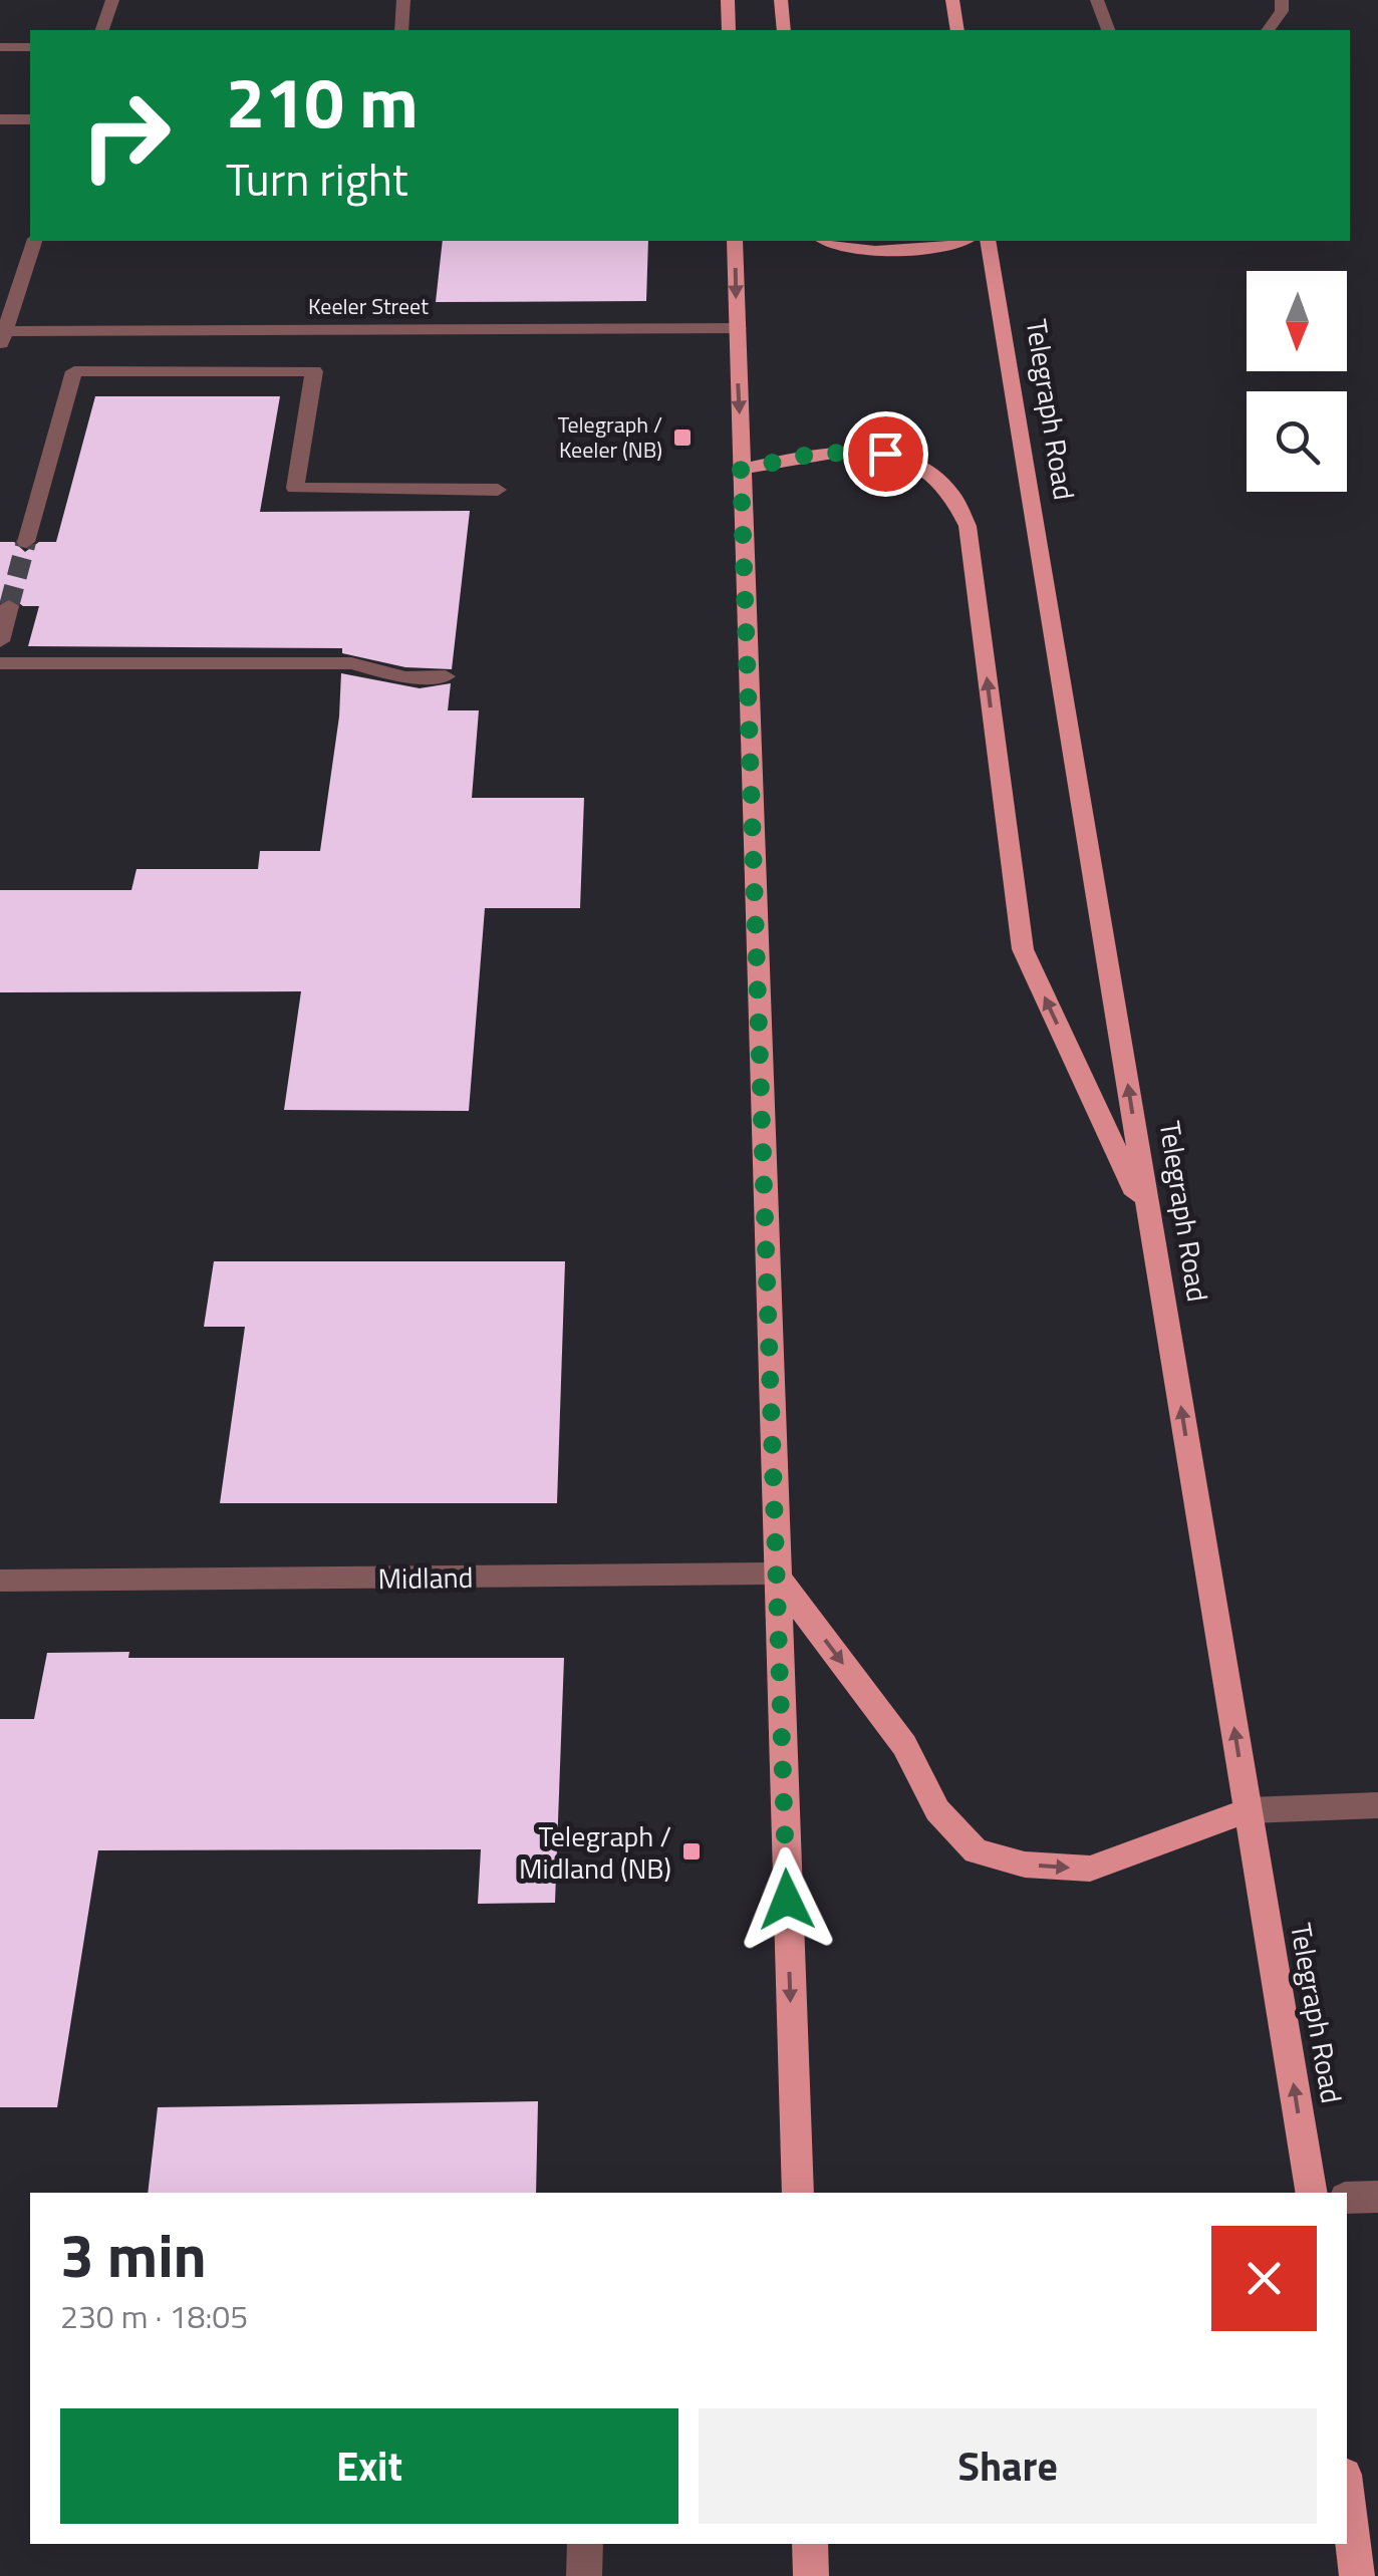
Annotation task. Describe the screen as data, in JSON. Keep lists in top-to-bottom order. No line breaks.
{"streets":{"main road":["Telegraph Road"],"street":["Keeler Street","Midland"]},"one_way":["Telegraph Road"],"places":{"transit":["Telegraph / Keeler (NB)","Telegraph / Midland (NB)"]},"north":"bottom","page":{"turn":["210 m","Turn right"],"heading":["3 min","230 m · 18:05"],"buttons":["Exit","Share"]}}
